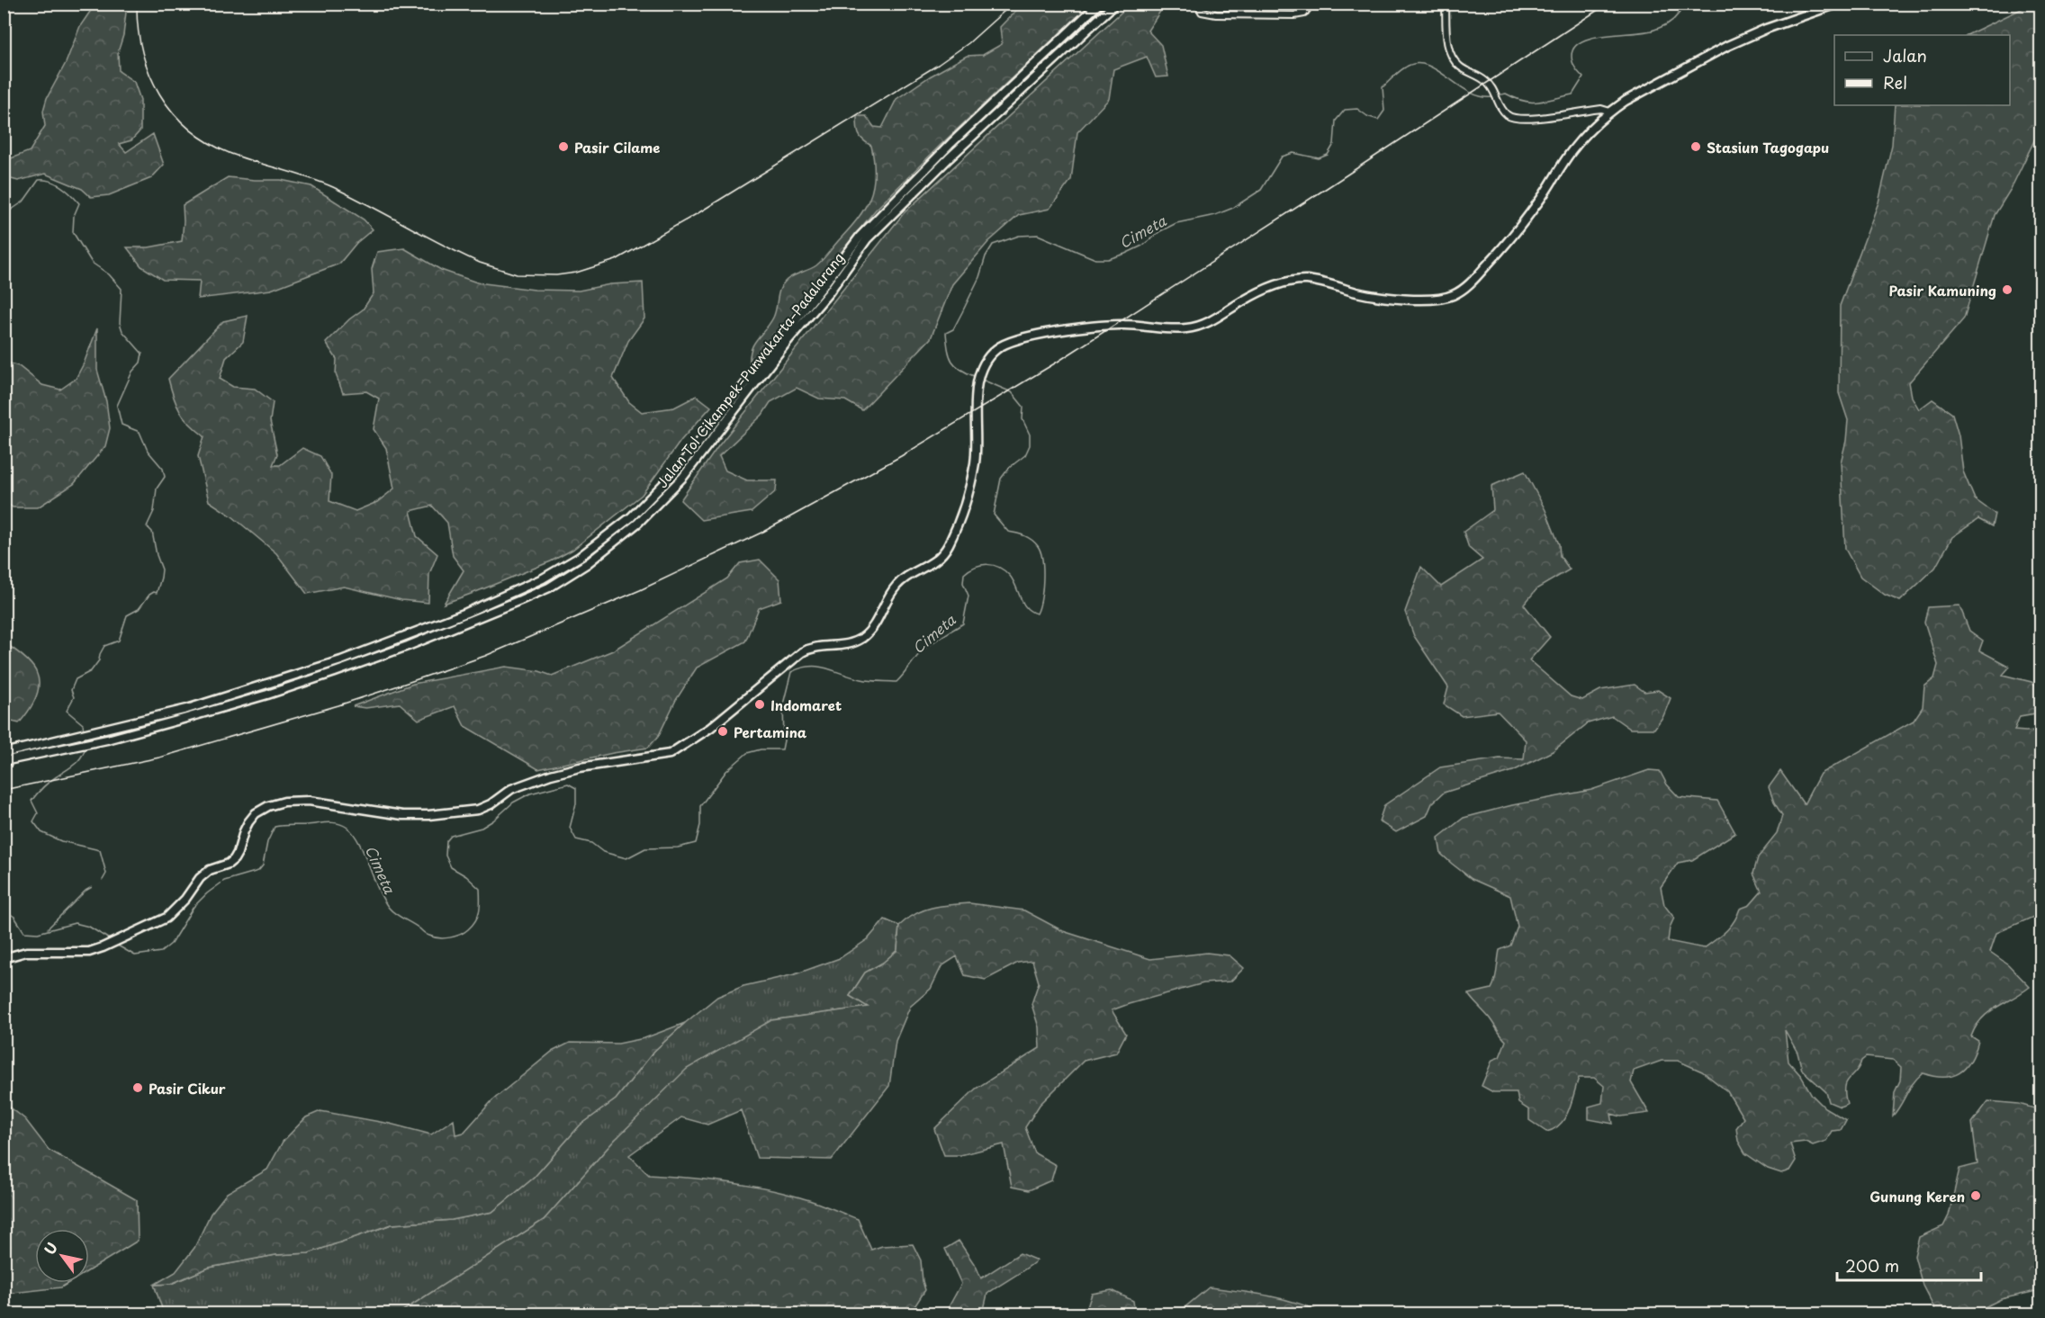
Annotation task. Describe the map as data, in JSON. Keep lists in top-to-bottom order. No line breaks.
{"streets":{"highway":["Jalan Tol Cikampek–Purwakarta–Padalarang"]},"water":["Cimeta"],"places":["Pasir Cilame","Stasiun Tagogapu","Pasir Kamuning","Indomaret","Pertamina","Pasir Cikur","Gunung Keren"],"legend":["Jalan","Rel"],"scale_bar":"200 m","north":"top left"}
